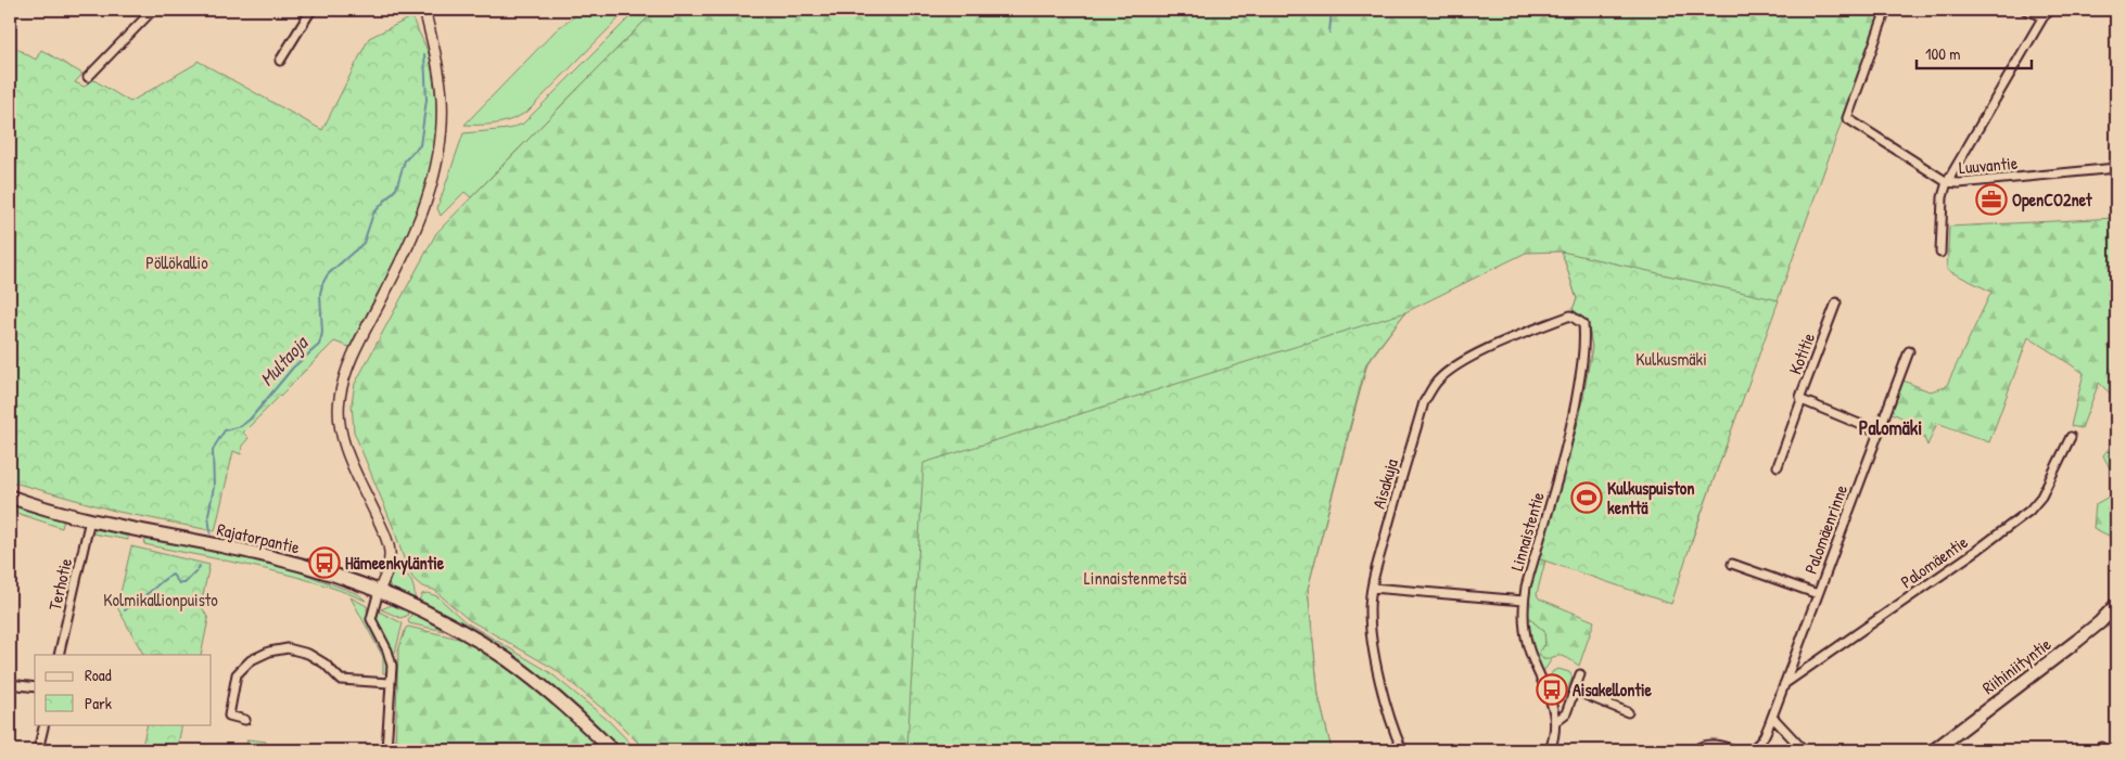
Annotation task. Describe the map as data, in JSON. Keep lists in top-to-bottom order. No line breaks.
{"streets":{"main road":["Rajatorpantie","Riihiniityntie"],"street":["Luuvantie","Kotitie","Aisakuja","Palomäenrinne","Linnaistentie","Palomäentie","Terhotie"]},"crossings":[["Kotitie","Palomäenrinne"],["Aisakuja","Linnaistentie"],["Palomäenrinne","Palomäentie"],["Rajatorpantie","Terhotie"]],"districts":["Palomäki"],"water":["Multaoja"],"parks":["Pöllökallio","Kulkusmäki","Linnaistenmetsä","Kolmikallionpuisto"],"places":{"office":["OpenCO2net"],"sports":["Kulkuspuiston kenttä"],"bus stop":["Hämeenkyläntie","Aisakellontie"]},"legend":["Road","Park"],"scale_bar":"100 m"}
